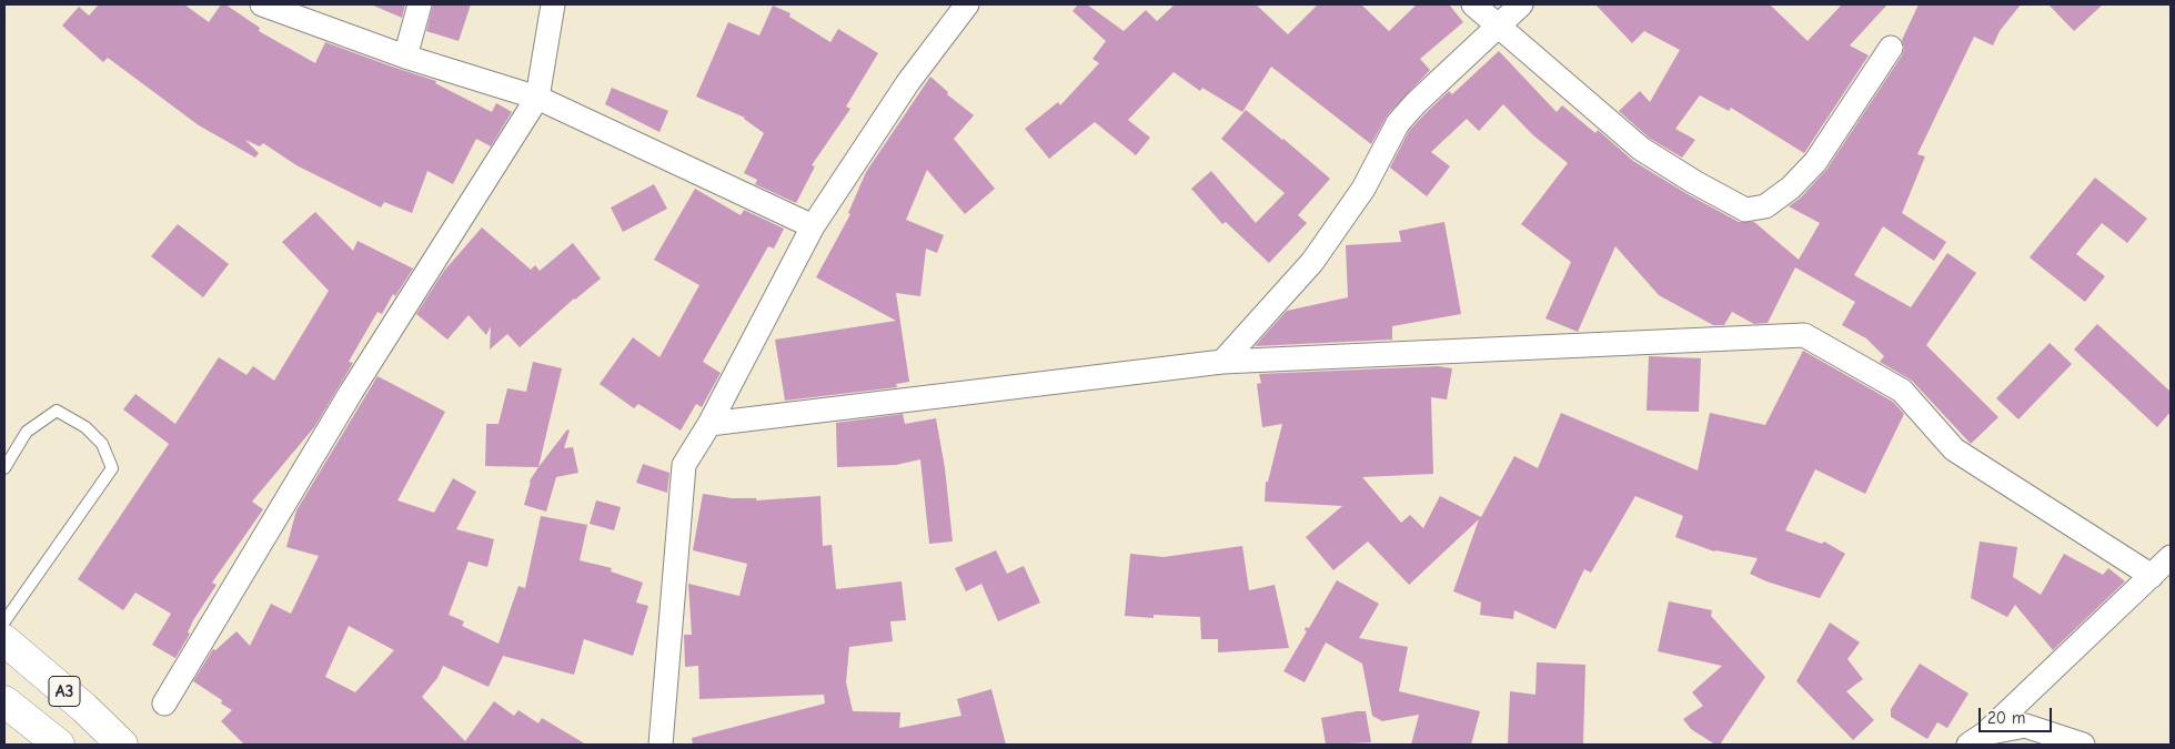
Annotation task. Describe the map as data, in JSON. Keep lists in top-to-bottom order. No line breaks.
{"streets":{"highway":["A3"]},"scale_bar":"20 m"}
